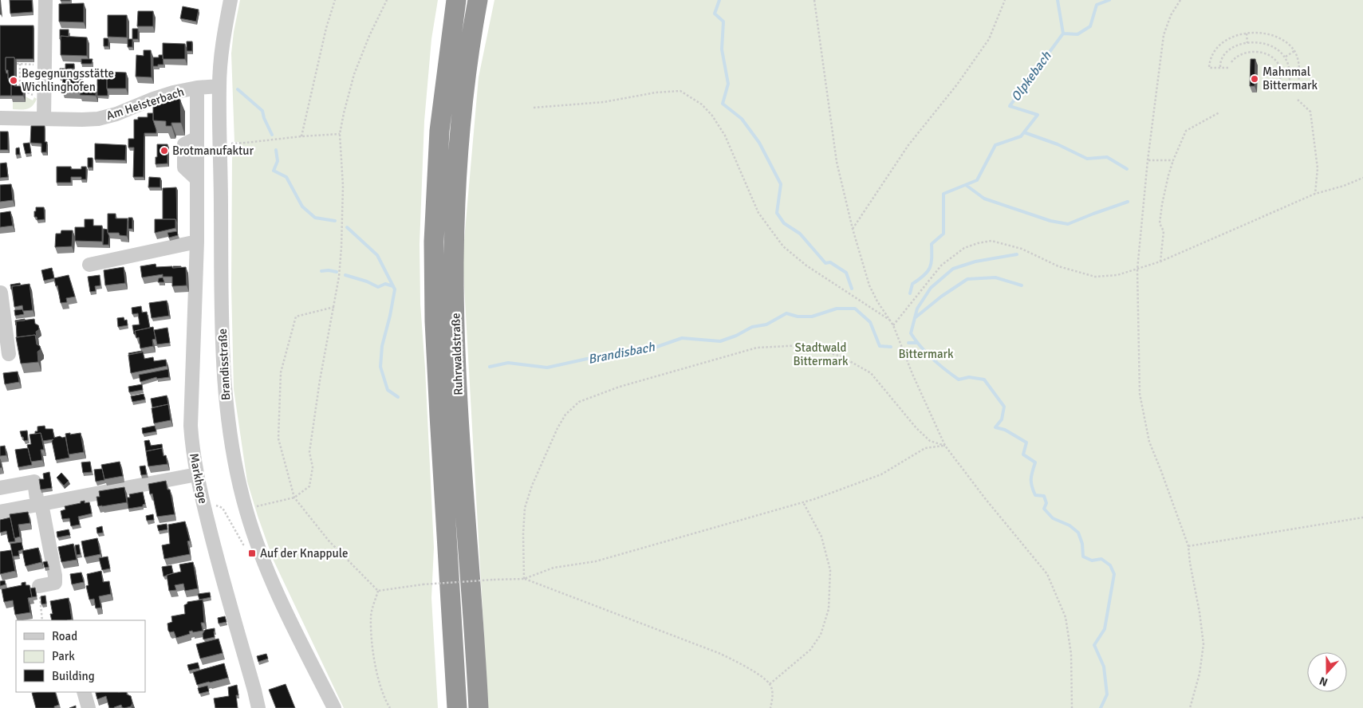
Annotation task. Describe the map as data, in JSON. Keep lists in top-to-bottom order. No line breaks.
{"streets":{"highway":["Ruhrwaldstraße"],"street":["Am Heisterbach","Brandisstraße","Markhege"]},"crossings":[["Am Heisterbach","Brandisstraße"],["Am Heisterbach","Markhege"]],"water":["Olpkebach","Brandisbach"],"parks":["Stadtwald Bittermark","Bittermark"],"places":{"other":["Mahnmal Bittermark","Begegnungsstätte Wichlinghofen","Brotmanufaktur"],"transit":["Auf der Knappule"]},"legend":["Road","Park","Building"],"north":"bottom"}
